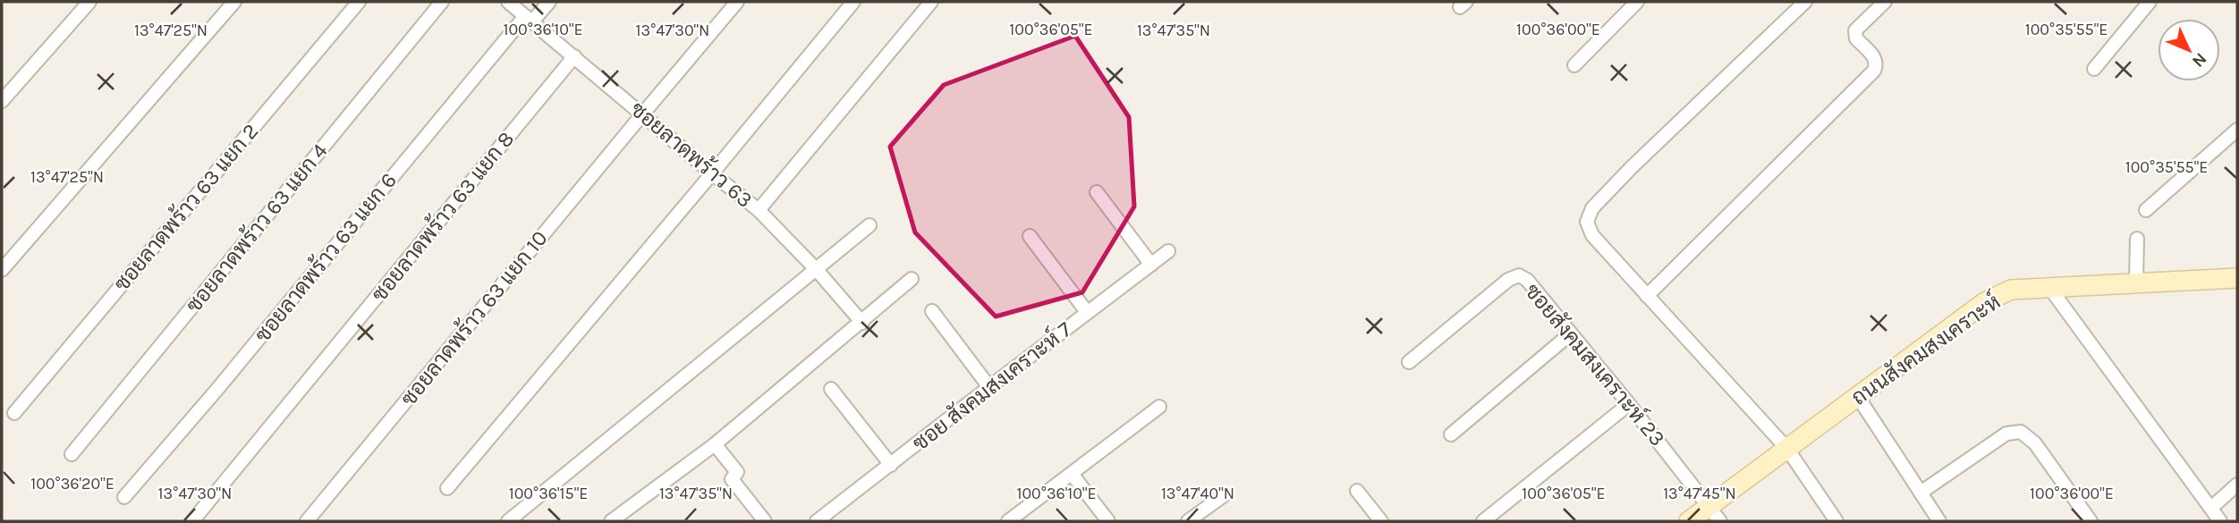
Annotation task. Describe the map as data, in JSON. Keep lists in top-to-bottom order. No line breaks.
{"streets":{"main road":["ถนนสังคมสงเคราะห์"],"street":["ซอยลาดพร้าว 63","ซอยลาดพร้าว 63 แยก 2","ซอยลาดพร้าว 63 แยก 8","ซอยลาดพร้าว 63 แยก 4","ซอยลาดพร้าว 63 แยก 6","ซอยลาดพร้าว 63 แยก 10","ซอยสังคมสงเคราะห์ 23","ซอย สังคมสงเคราะห์ 7"]},"crossings":[["ซอยลาดพร้าว 63","ซอยลาดพร้าว 63 แยก 8"],["ซอยลาดพร้าว 63","ซอยลาดพร้าว 63 แยก 6"],["ซอยลาดพร้าว 63","ซอยลาดพร้าว 63 แยก 10"],["ถนนสังคมสงเคราะห์","ซอยสังคมสงเคราะห์ 23"]],"north":"bottom right","coordinates":["100°36'10\"E","100°36'05\"E","100°36'00\"E","100°35'55\"E","13°47'25\"N","13°47'30\"N","13°47'35\"N","100°36'20\"E","13°47'40\"N","13°47'45\"N","100°36'15\"E"]}
